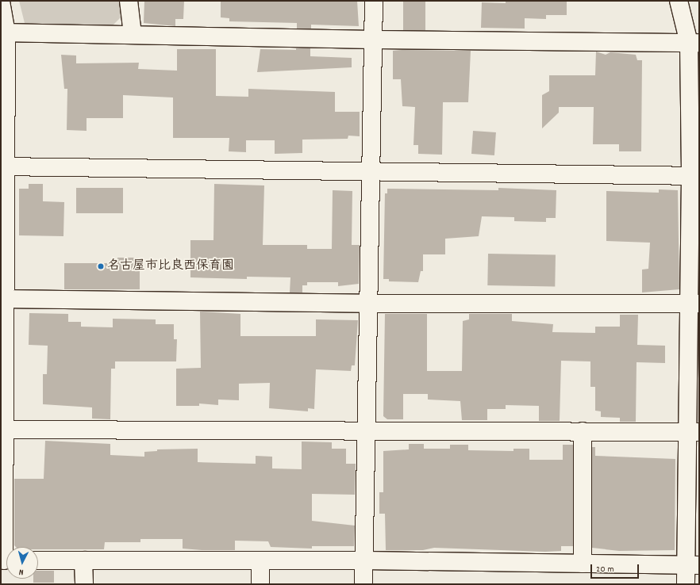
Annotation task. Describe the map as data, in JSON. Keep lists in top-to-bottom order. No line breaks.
{"places":["名古屋市比良西保育園"],"scale_bar":"20 m","north":"bottom"}
